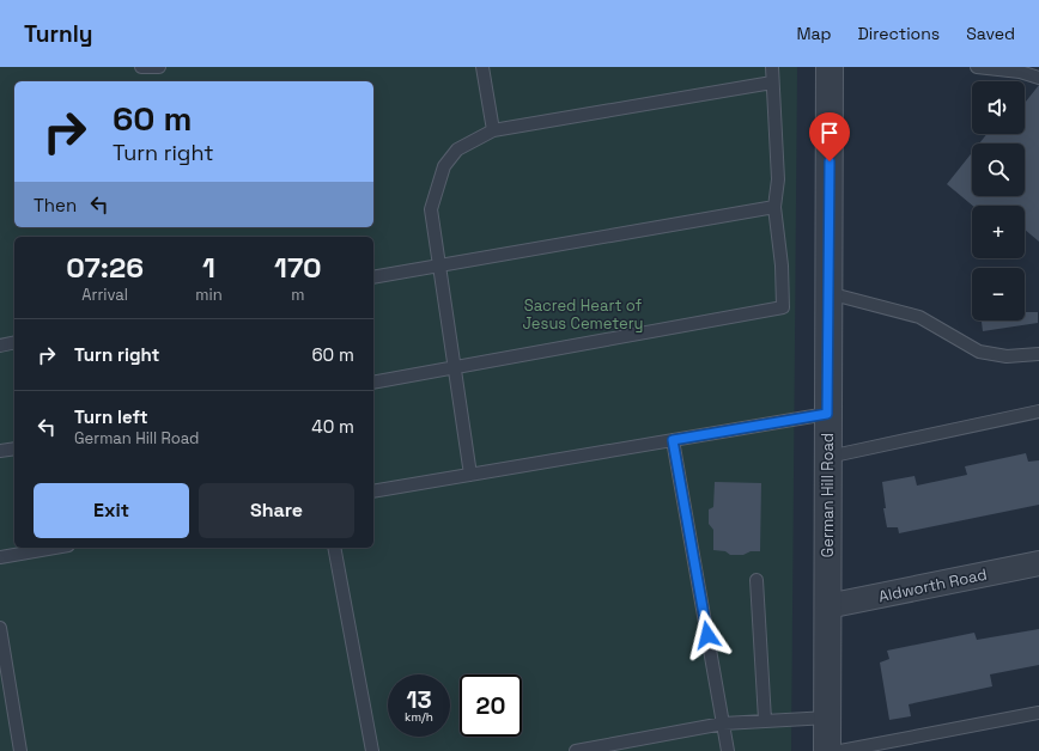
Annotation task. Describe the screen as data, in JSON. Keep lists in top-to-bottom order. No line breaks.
{"streets":{"street":["German Hill Road","Aldworth Road"]},"crossings":[["German Hill Road","Aldworth Road"]],"parks":["Sacred Heart of Jesus Cemetery"],"page":{"header":"Turnly","nav":["Map","Directions","Saved"],"map_buttons":["+","−"],"turn":["60 m","Turn right"],"then":"Then","eta":["07:26","Arrival","1","min","170","m"],"list":[{"name":"Turn right","value":"60 m"},{"name":"Turn left","note":"German Hill Road","value":"40 m"}],"buttons":["Exit","Share"],"speed":"13 km/h","limit":"20"}}
